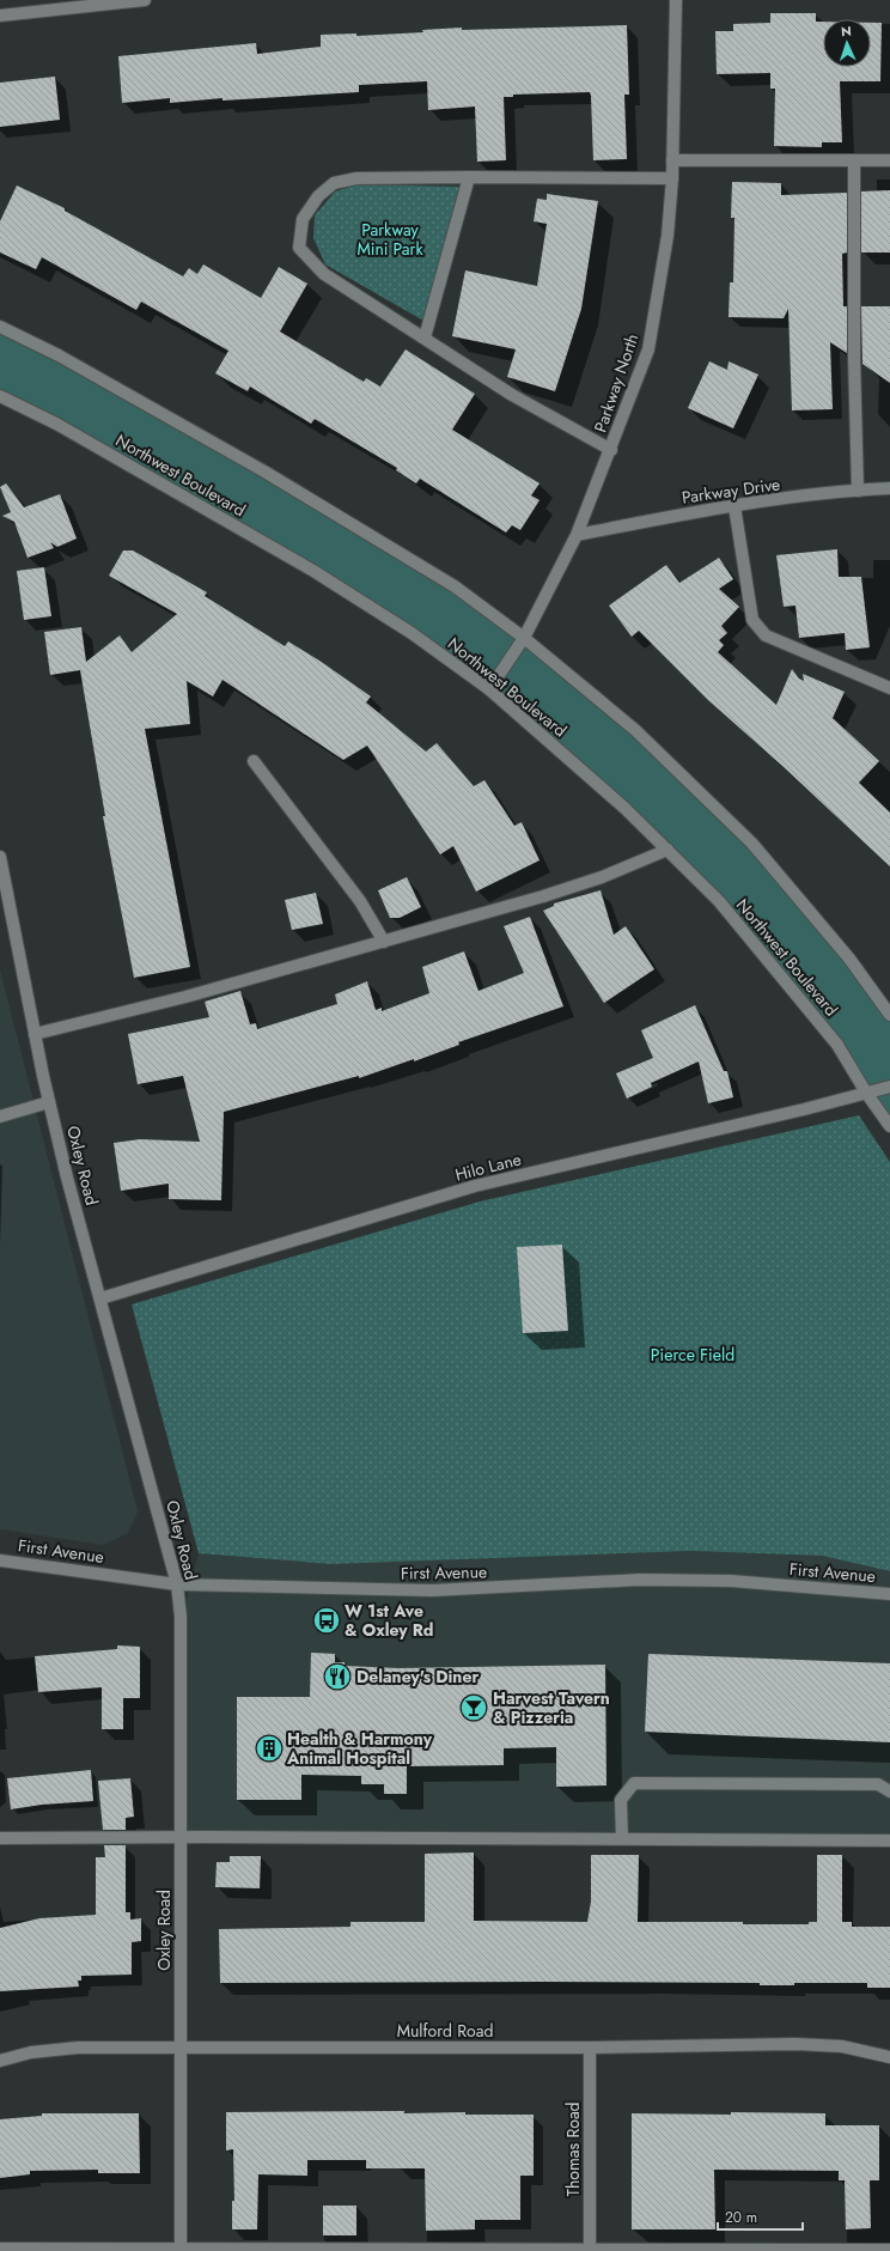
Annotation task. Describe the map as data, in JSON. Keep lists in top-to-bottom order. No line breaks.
{"streets":{"street":["Parkway North","Northwest Boulevard","Parkway Drive","Oxley Road","Hilo Lane","First Avenue","Mulford Road","Thomas Road"]},"crossings":[["Parkway North","Northwest Boulevard"],["Parkway North","Parkway Drive"],["Northwest Boulevard","Hilo Lane"],["Oxley Road","Hilo Lane"],["Oxley Road","First Avenue"],["Oxley Road","Mulford Road"],["Mulford Road","Thomas Road"]],"parks":["Parkway Mini Park","Pierce Field"],"places":{"bus stop":["W 1st Ave & Oxley Rd"],"restaurant":["Delaney's Diner"],"bar":["Harvest Tavern & Pizzeria"],"building":["Health & Harmony Animal Hospital"]},"scale_bar":"20 m","north":"top"}
